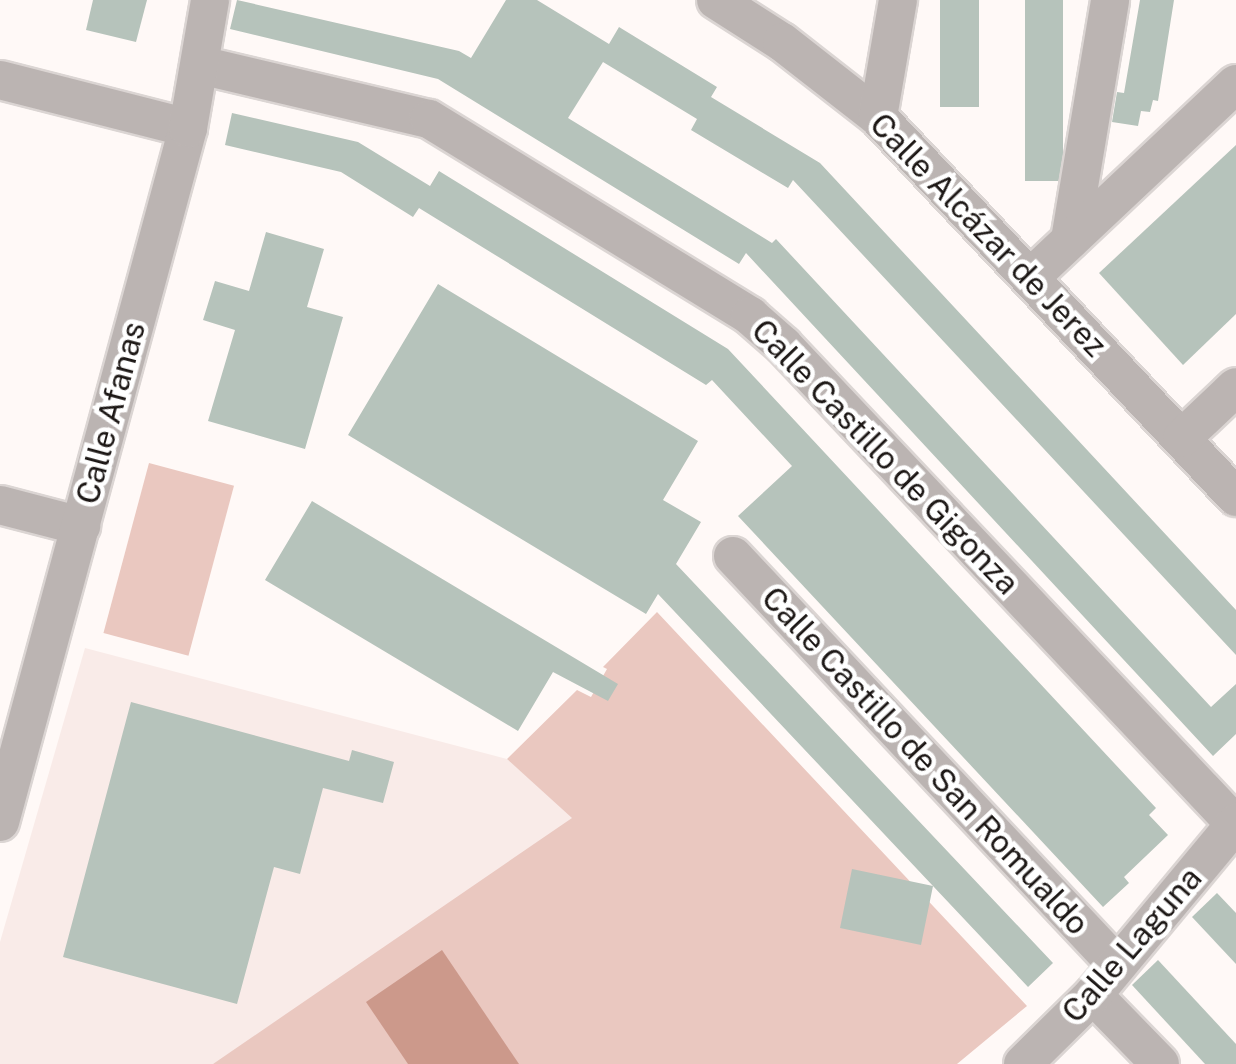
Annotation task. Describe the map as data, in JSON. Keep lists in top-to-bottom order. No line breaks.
{"streets":{"street":["Calle Alcázar de Jerez","Calle Afanas","Calle Castillo de Gigonza","Calle Castillo de San Romualdo","Calle Laguna"]},"crossings":[["Calle Afanas","Calle Castillo de Gigonza"],["Calle Castillo de Gigonza","Calle Laguna"],["Calle Castillo de San Romualdo","Calle Laguna"]]}
